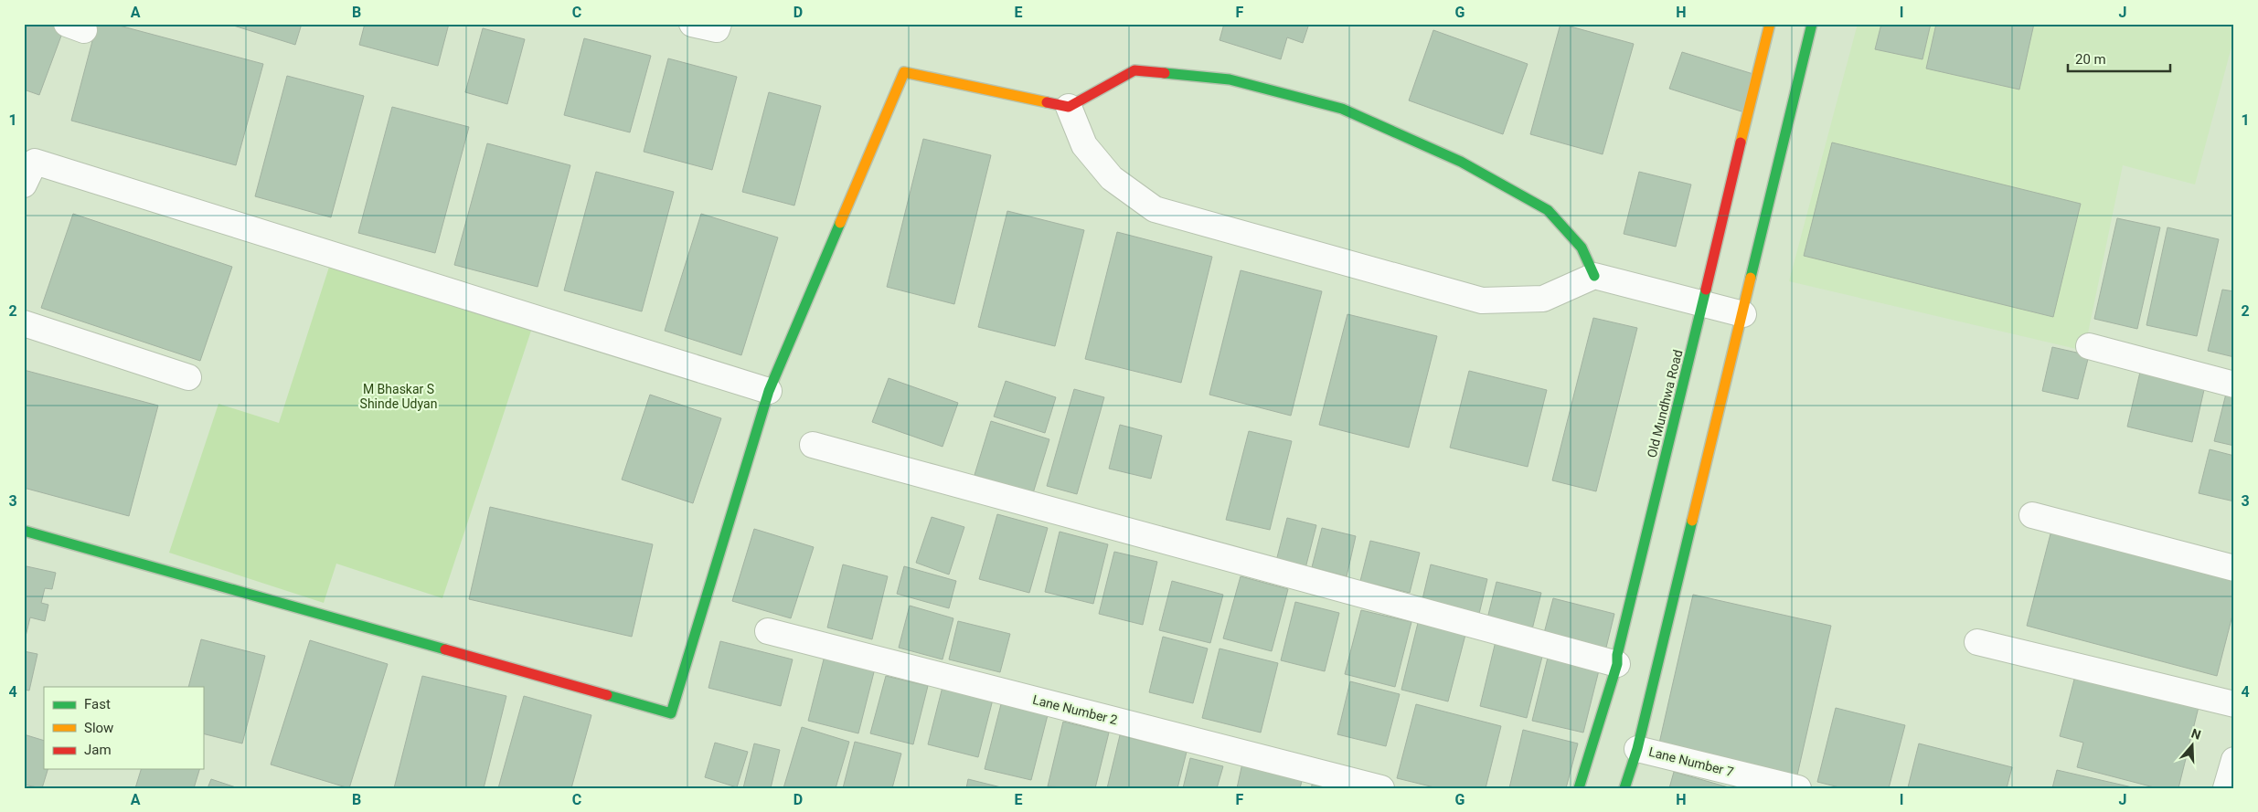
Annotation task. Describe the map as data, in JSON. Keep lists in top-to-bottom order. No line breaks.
{"streets":{"street":["Old Mundhwa Road","Lane Number 2","Lane Number 7"]},"parks":["M Bhaskar S Shinde Udyan"],"legend":["Fast","Slow","Jam"],"scale_bar":"20 m","north":"top","grid":{"columns":["A","B","C","D","E","F","G","H","I","J"],"rows":["1","2","3","4"]}}
